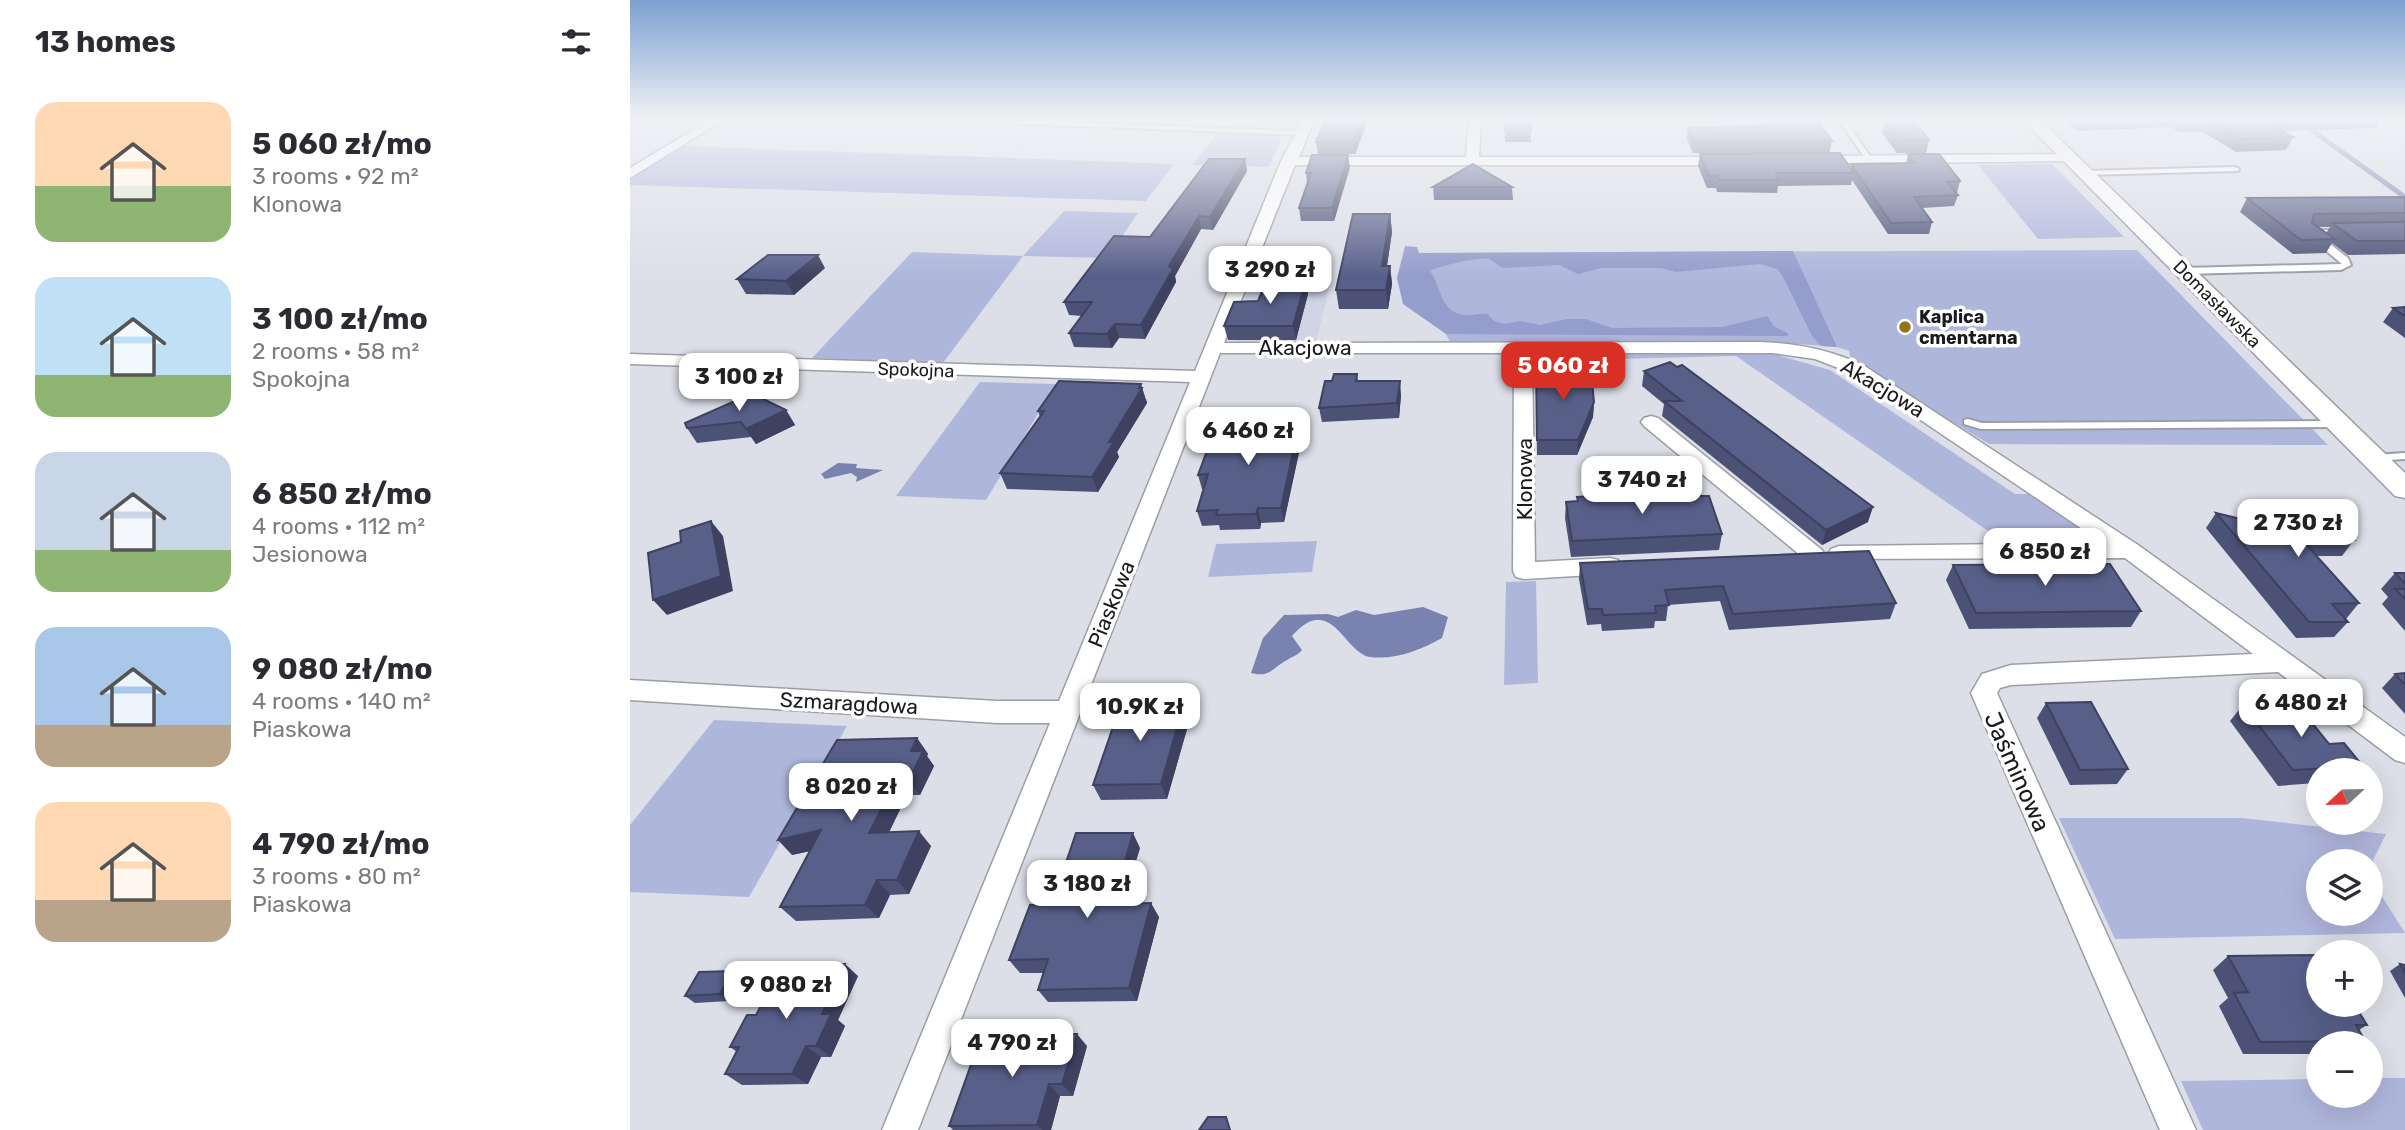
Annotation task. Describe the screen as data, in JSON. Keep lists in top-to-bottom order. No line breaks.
{"streets":{"street":["Domasławska","Akacjowa","Spokojna","Klonowa","Piaskowa","Szmaragdowa","Jaśminowa"]},"crossings":[["Akacjowa","Klonowa"],["Akacjowa","Piaskowa"],["Akacjowa","Jaśminowa"],["Spokojna","Piaskowa"],["Piaskowa","Szmaragdowa"]],"places":["Kaplica cmentarna"],"north":"left","page":{"heading":"13 homes","list":[{"name":"5 060 zł/mo","note":"3 rooms · 92 m² · Klonowa"},{"name":"3 100 zł/mo","note":"2 rooms · 58 m² · Spokojna"},{"name":"6 850 zł/mo","note":"4 rooms · 112 m² · Jesionowa"},{"name":"9 080 zł/mo","note":"4 rooms · 140 m² · Piaskowa"},{"name":"4 790 zł/mo","note":"3 rooms · 80 m² · Piaskowa"}],"price":["3 290 zł","5 060 zł","3 100 zł","6 460 zł","3 740 zł","2 730 zł","6 850 zł","6 480 zł","10.9K zł","8 020 zł","3 180 zł","9 080 zł","4 790 zł"],"map_buttons":["+","−"]}}
